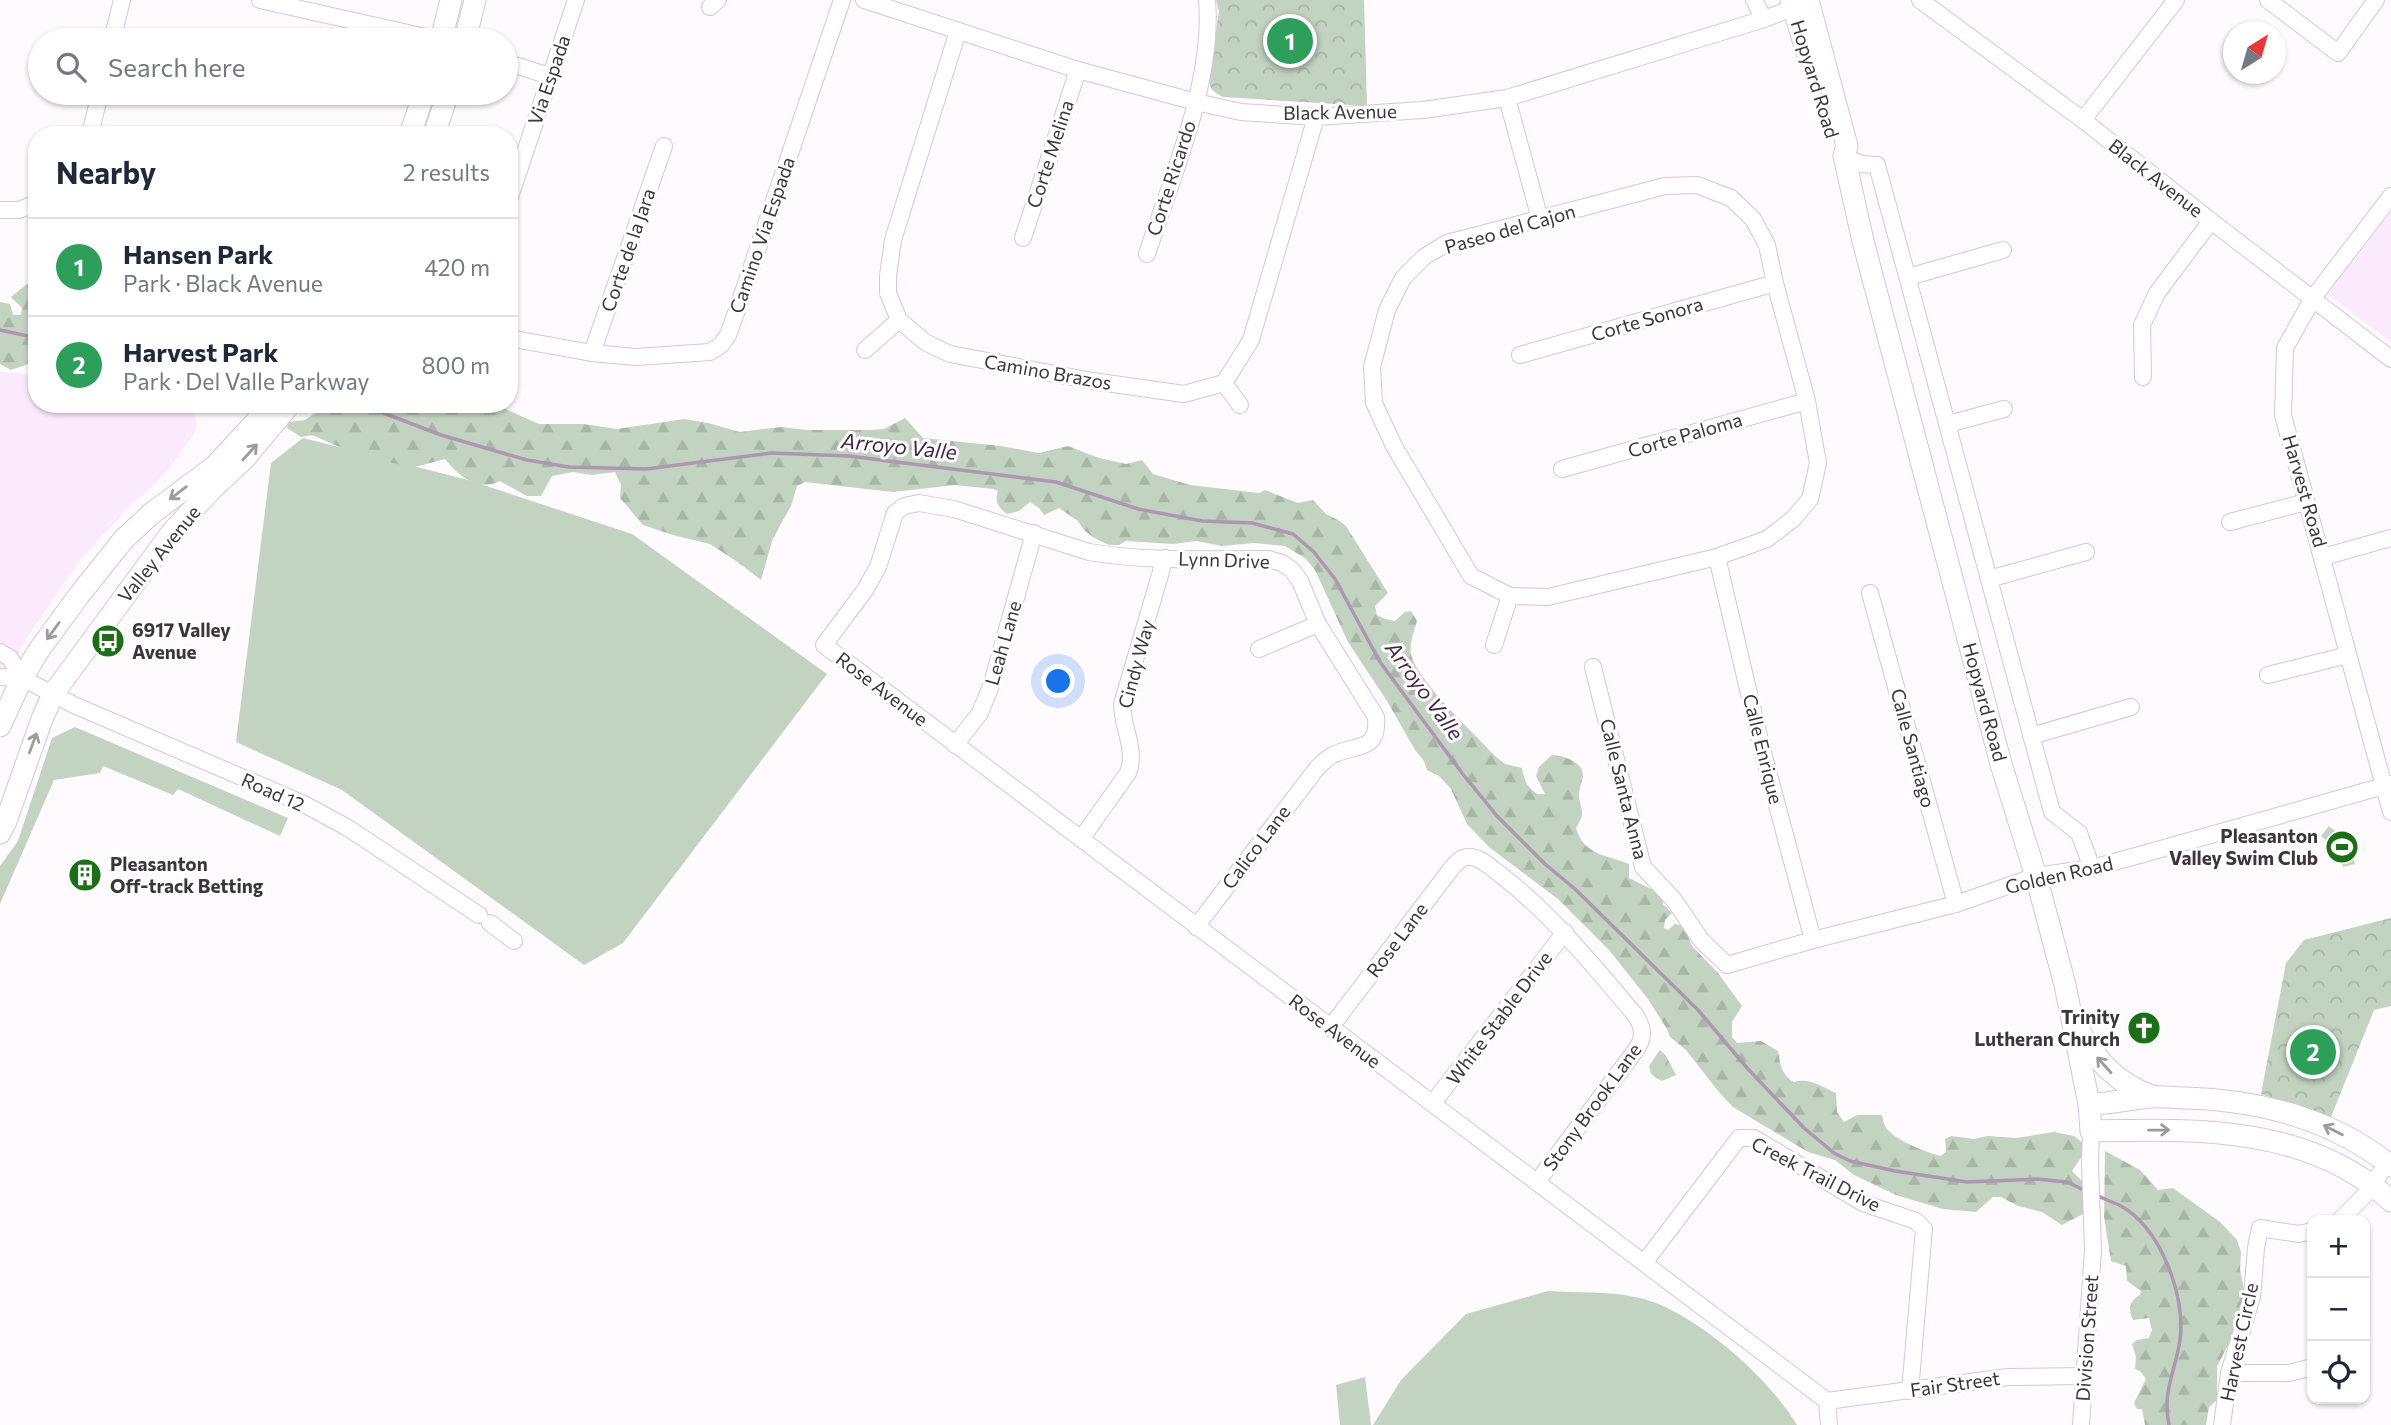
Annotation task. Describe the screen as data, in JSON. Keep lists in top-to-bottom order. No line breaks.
{"streets":{"main road":["Hopyard Road","Valley Avenue"],"street":["Via Espada","Black Avenue","Corte Melina","Corte Ricardo","Paseo del Cajon","Camino Via Espada","Corte de la Jara","Corte Sonora","Camino Brazos","Corte Paloma","Harvest Road","Lynn Drive","Leah Lane","Cindy Way","Rose Avenue","Calle Santiago","Calle Enrique","Calle Santa Anna","Road 12","Calico Lane","Golden Road","Rose Lane","White Stable Drive","Stony Brook Lane","Creek Trail Drive","Division Street","Harvest Circle","Fair Street"]},"crossings":[["Hopyard Road","Black Avenue"],["Hopyard Road","Golden Road"],["Hopyard Road","Division Street"],["Black Avenue","Corte Melina"],["Black Avenue","Corte Ricardo"],["Black Avenue","Camino Brazos"],["Black Avenue","Harvest Road"],["Paseo del Cajon","Corte Sonora"],["Paseo del Cajon","Corte Paloma"],["Paseo del Cajon","Calle Enrique"],["Camino Via Espada","Corte de la Jara"],["Harvest Road","Golden Road"],["Valley Avenue","Road 12"],["Lynn Drive","Leah Lane"],["Lynn Drive","Cindy Way"],["Lynn Drive","Rose Avenue"],["Lynn Drive","Calico Lane"],["Leah Lane","Rose Avenue"],["Cindy Way","Rose Avenue"],["Rose Avenue","Calico Lane"],["Rose Avenue","Rose Lane"],["Rose Avenue","White Stable Drive"],["Rose Avenue","Stony Brook Lane"],["Rose Avenue","Creek Trail Drive"],["Rose Avenue","Fair Street"],["Calle Santiago","Golden Road"],["Calle Enrique","Golden Road"],["Calle Santa Anna","Golden Road"],["Rose Lane","Stony Brook Lane"],["White Stable Drive","Stony Brook Lane"],["Creek Trail Drive","Fair Street"],["Division Street","Fair Street"]],"water":["Arroyo Valle"],"places":{"bus stop":["6917 Valley Avenue"],"sports":["Pleasanton Valley Swim Club"],"building":["Pleasanton Off-track Betting"],"church":["Trinity Lutheran Church"]},"north":"top right","page":{"pins":["1","2"],"search":"Search here","heading":["Nearby","2 results"],"list":[{"mark":"1","name":"Hansen Park","note":"Park · Black Avenue","value":"420 m"},{"mark":"2","name":"Harvest Park","note":"Park · Del Valle Parkway","value":"800 m"}],"map_buttons":["+","−"]}}
